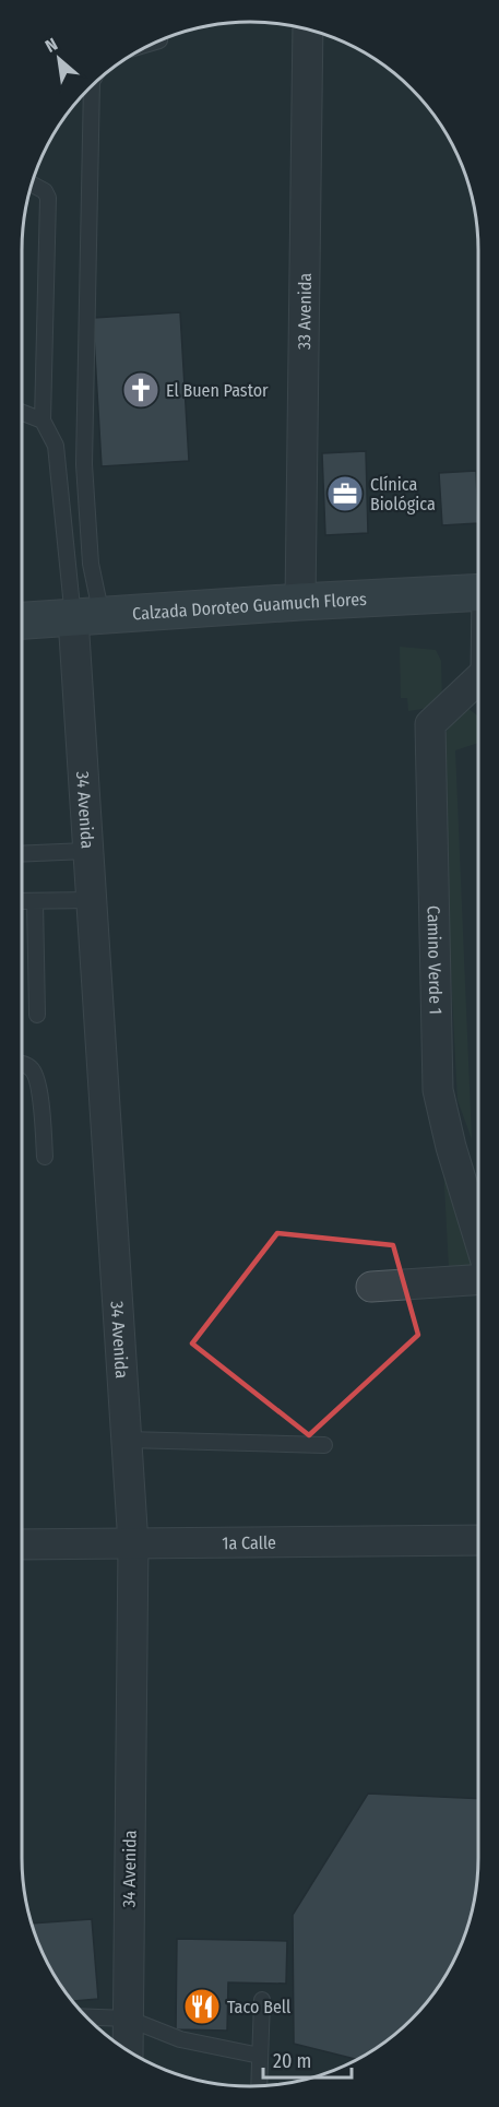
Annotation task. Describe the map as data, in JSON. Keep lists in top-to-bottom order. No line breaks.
{"streets":{"main road":["Calzada Doroteo Guamuch Flores"],"street":["33 Avenida","34 Avenida","Camino Verde 1","1a Calle"]},"crossings":[["33 Avenida","Calzada Doroteo Guamuch Flores"],["Calzada Doroteo Guamuch Flores","34 Avenida"],["34 Avenida","1a Calle"]],"places":{"church":["El Buen Pastor"],"office":["Clínica Biológica"],"restaurant":["Taco Bell"]},"scale_bar":"20 m","north":"top left"}
